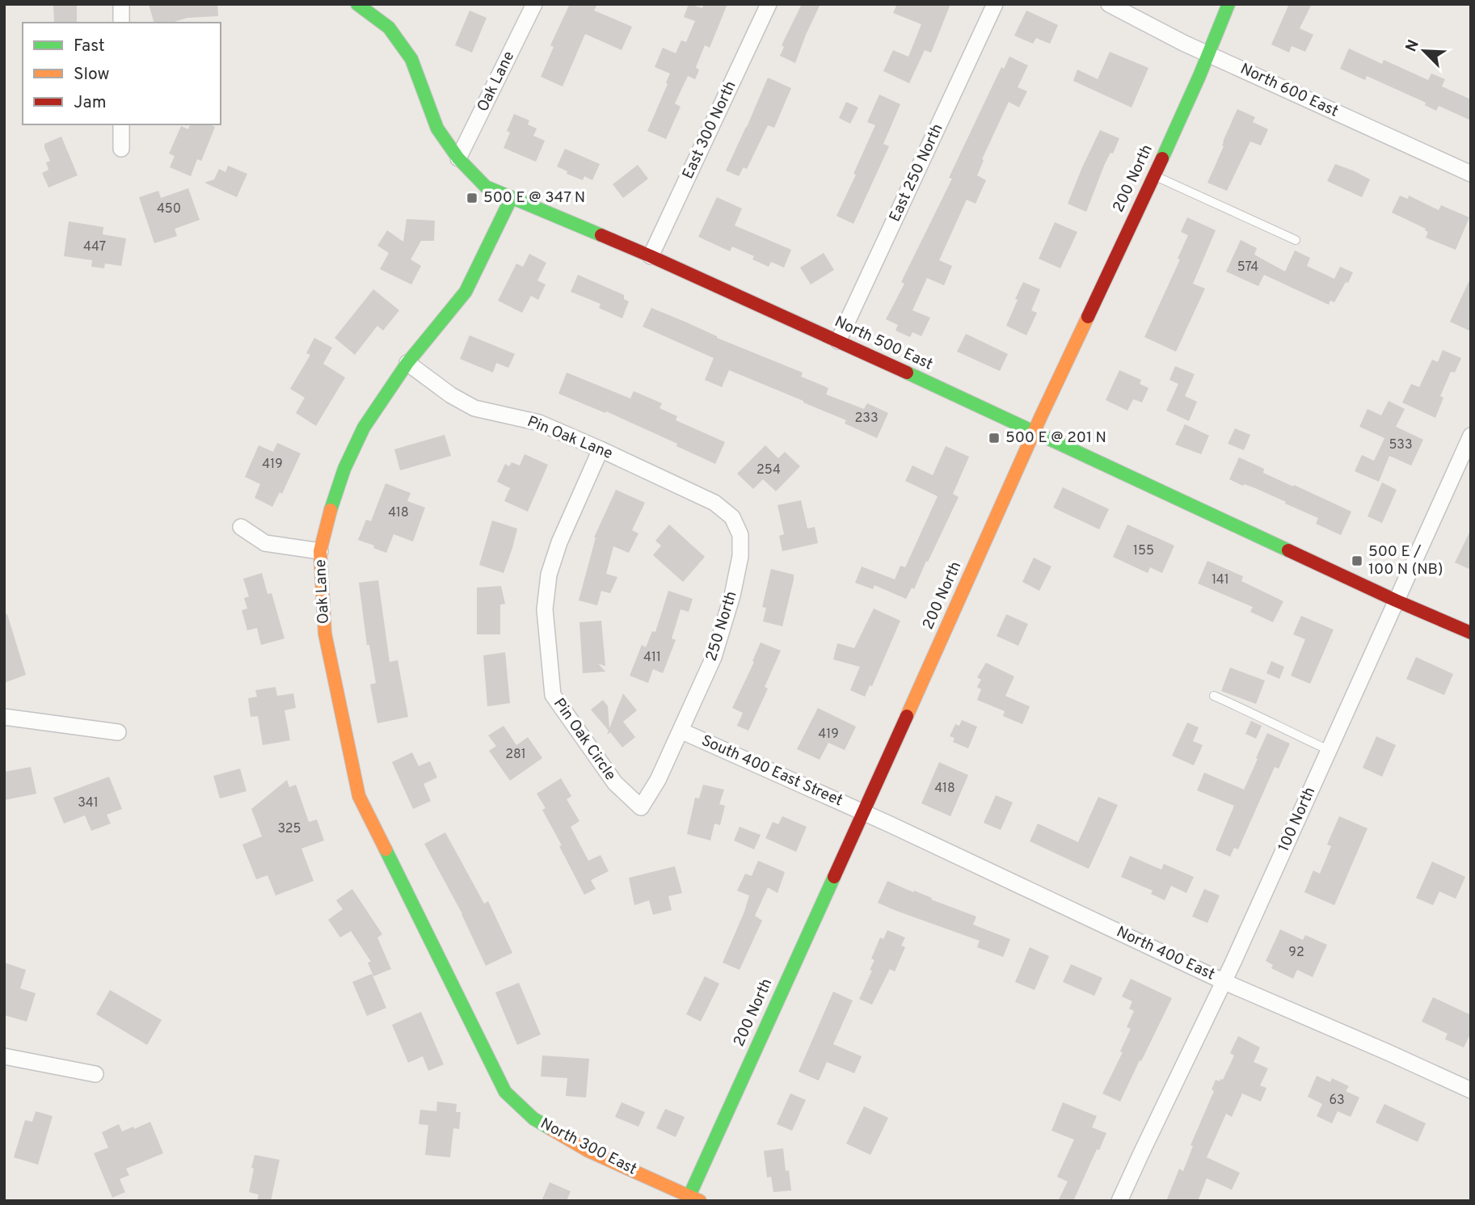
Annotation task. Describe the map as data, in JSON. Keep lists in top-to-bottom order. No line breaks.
{"streets":{"street":["Oak Lane","North 600 East","East 300 North","East 250 North","200 North","North 500 East","Pin Oak Lane","250 North","Pin Oak Circle","South 400 East Street","100 North","North 400 East","North 300 East"]},"crossings":[["Oak Lane","North 500 East"],["Oak Lane","Pin Oak Lane"],["Oak Lane","North 300 East"],["North 600 East","200 North"],["East 300 North","North 500 East"],["East 250 North","North 500 East"],["200 North","North 500 East"],["200 North","South 400 East Street"],["200 North","North 400 East"],["200 North","North 300 East"],["North 500 East","100 North"],["Pin Oak Lane","250 North"],["Pin Oak Lane","Pin Oak Circle"],["250 North","Pin Oak Circle"],["250 North","South 400 East Street"],["Pin Oak Circle","South 400 East Street"],["South 400 East Street","North 400 East"],["100 North","North 400 East"]],"places":{"transit":["500 E @ 347 N","500 E @ 201 N","500 E / 100 N (NB)"]},"house_numbers":["450","447","574","233","533","419","254","418","155","141","411","419","281","418","341","325","92","63"],"legend":["Fast","Slow","Jam"],"north":"top left"}
